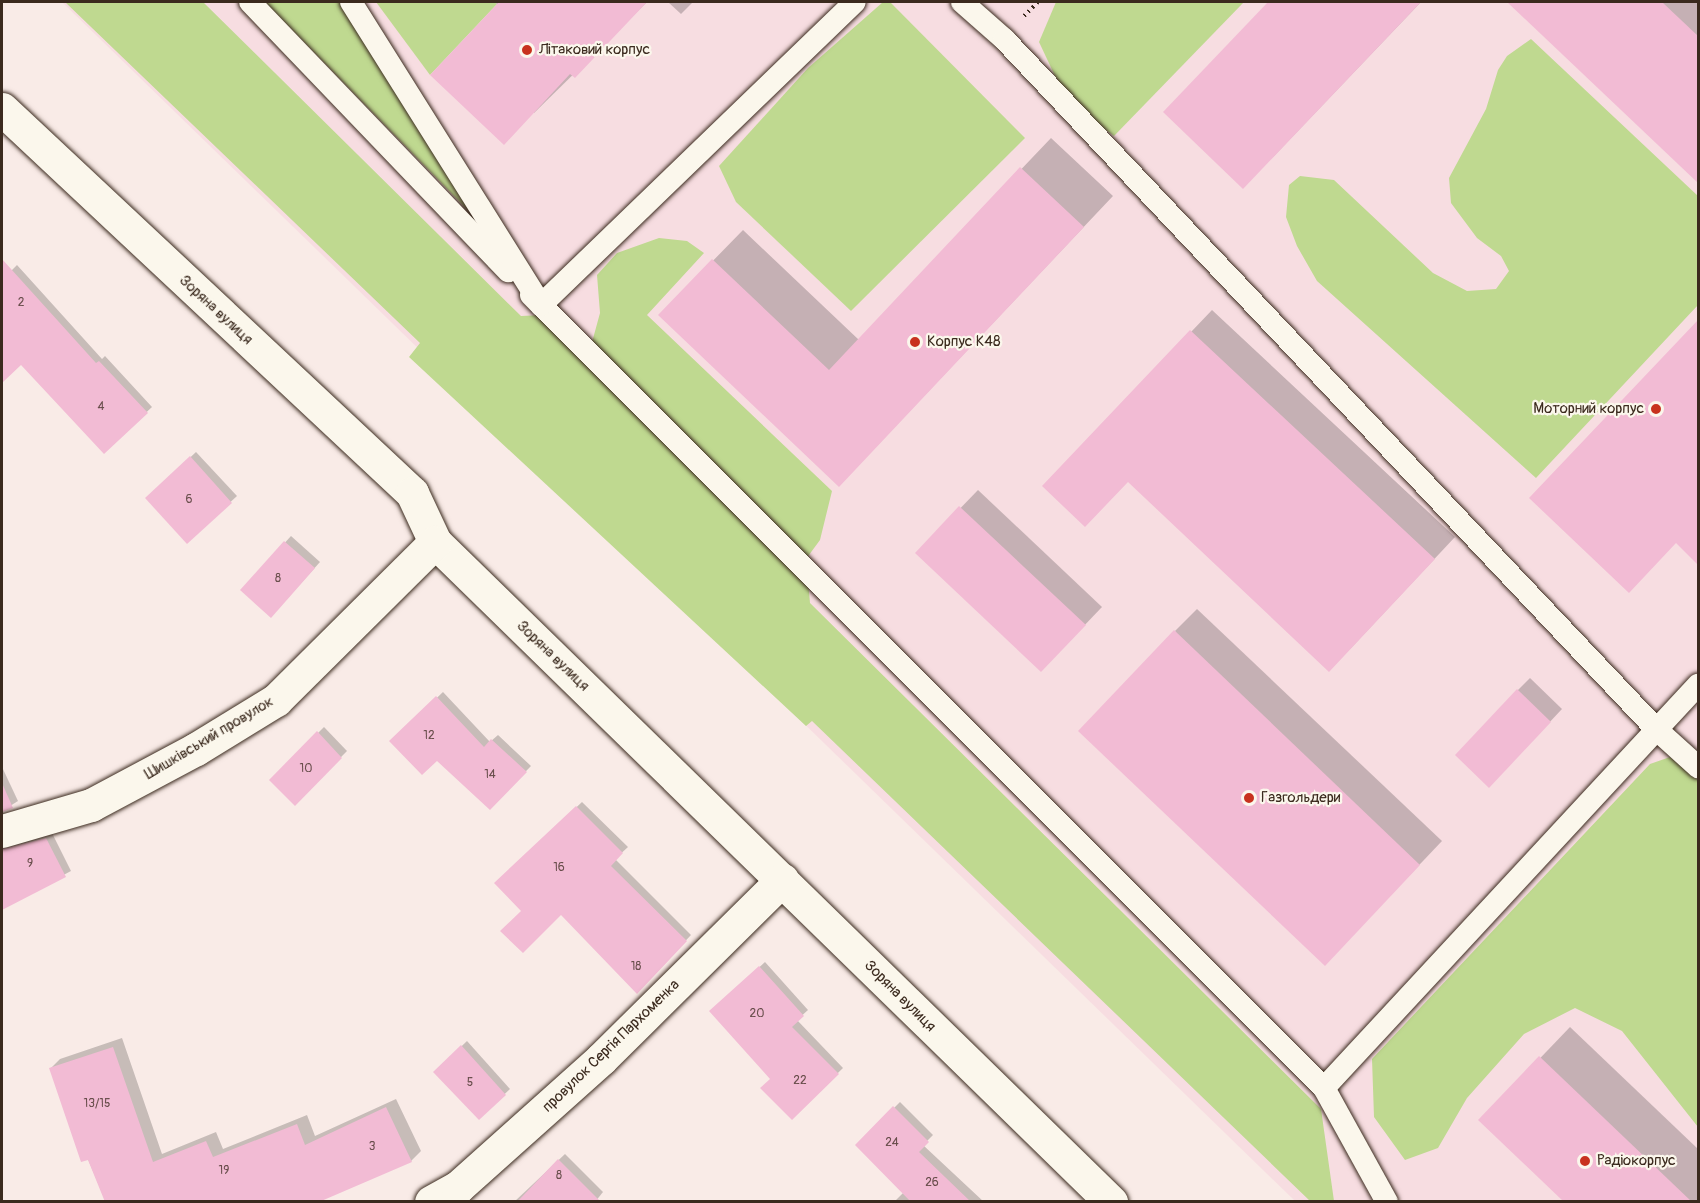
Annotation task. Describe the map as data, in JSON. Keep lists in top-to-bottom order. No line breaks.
{"streets":{"street":["Зоряна вулиця","Шишківський провулок","провулок Сергія Пархоменка"]},"crossings":[["Зоряна вулиця","Шишківський провулок"],["Зоряна вулиця","провулок Сергія Пархоменка"]],"places":["Літаковий корпус","Корпус К48","Моторний корпус","Газгольдери","Радіокорпус"],"house_numbers":["2","4","6","8","12","10","14","9","16","18","20","22","5","13/15","24","3","19","8","26"]}
